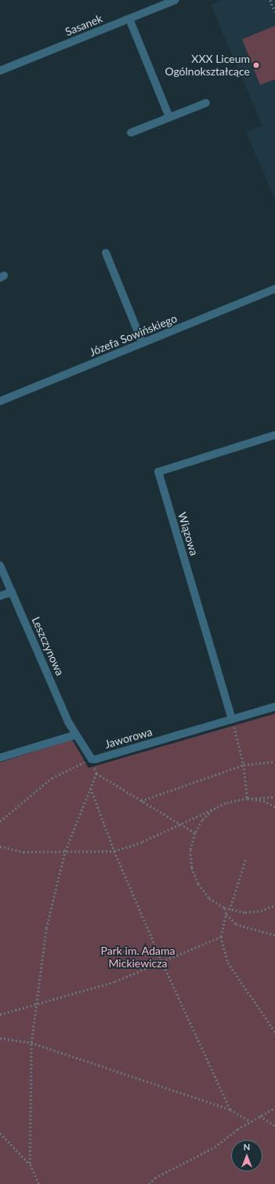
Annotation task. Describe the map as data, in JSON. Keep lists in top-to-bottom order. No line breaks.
{"streets":{"street":["Sasanek","Józefa Sowińskiego","Wiązowa","Leszczynowa","Jaworowa"]},"crossings":[["Wiązowa","Jaworowa"]],"parks":["Park im. Adama Mickiewicza"],"places":["XXX Liceum Ogólnokształcące"],"north":"top"}
